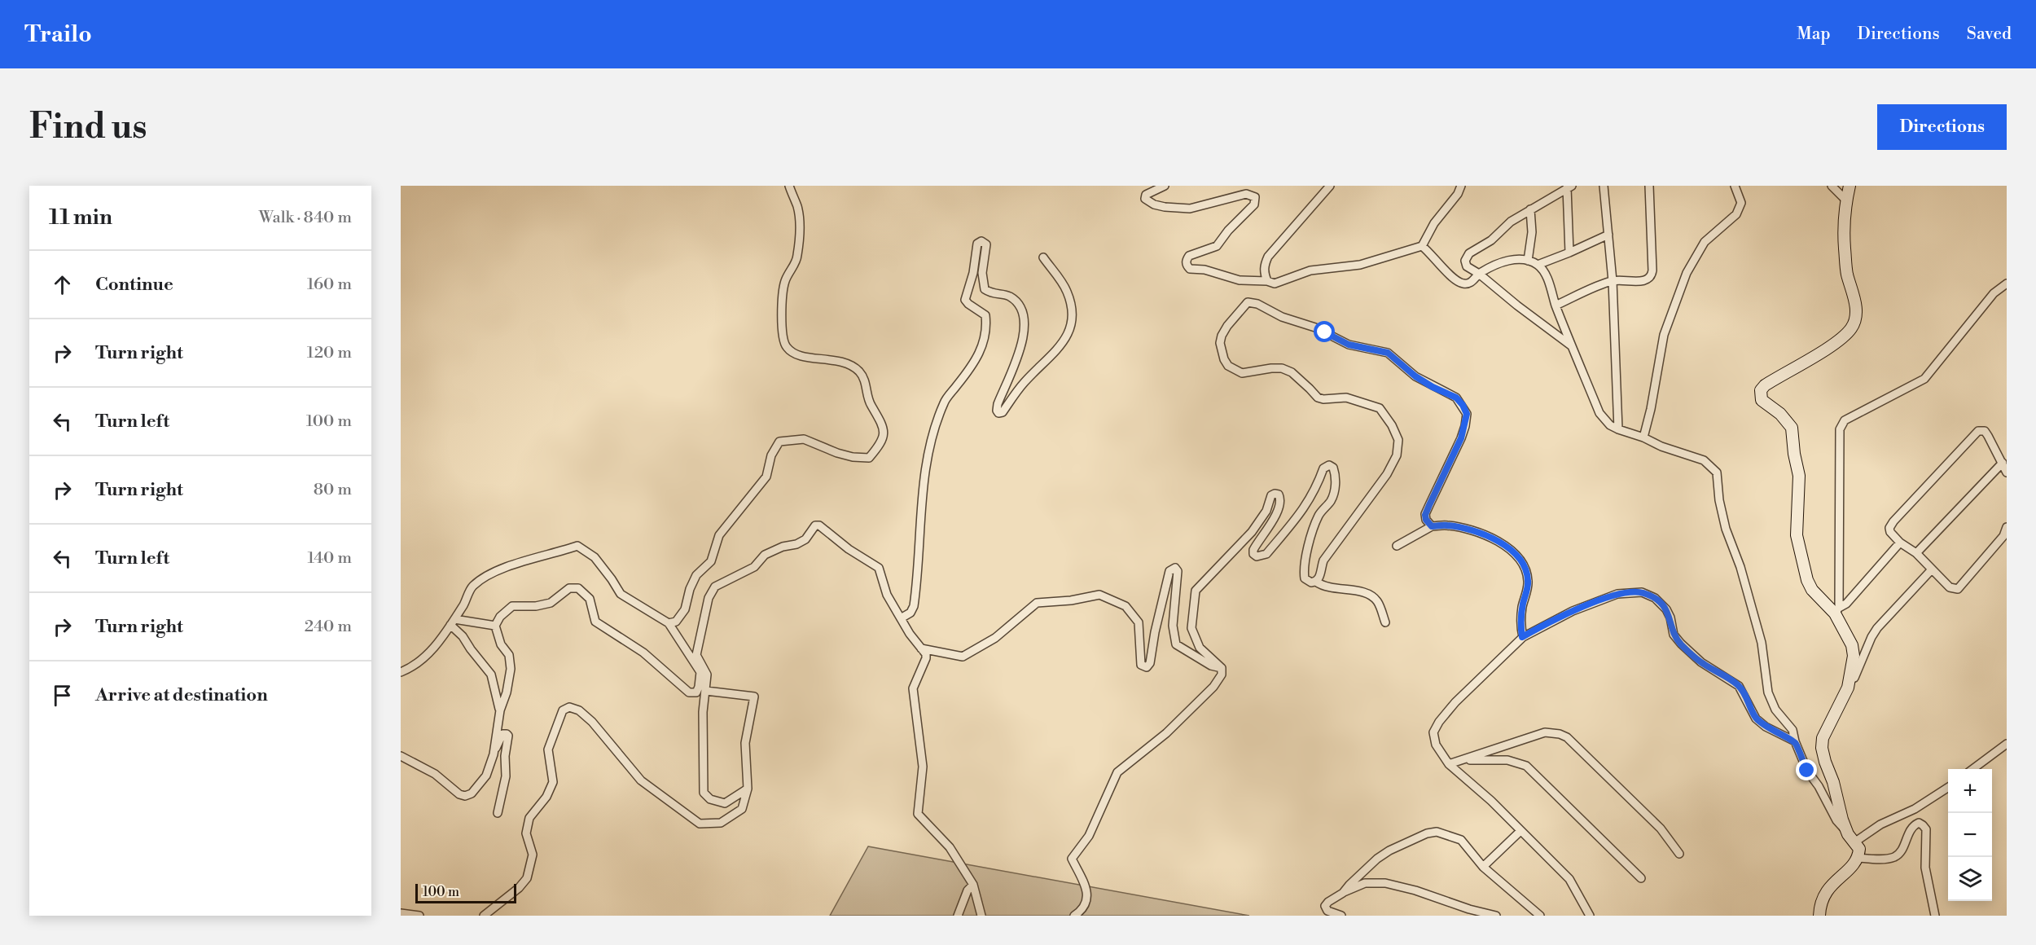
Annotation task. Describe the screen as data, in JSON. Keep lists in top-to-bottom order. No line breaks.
{"scale_bar":"100 m","page":{"header":"Trailo","nav":["Map","Directions","Saved"],"buttons":"Directions","title":"Find us","heading":["11 min","Walk · 840 m"],"list":[["Continue","160 m"],["Turn right","120 m"],["Turn left","100 m"],["Turn right","80 m"],["Turn left","140 m"],["Turn right","240 m"],"Arrive at destination"],"map_buttons":["+","−"],"scale":"100 m"}}
